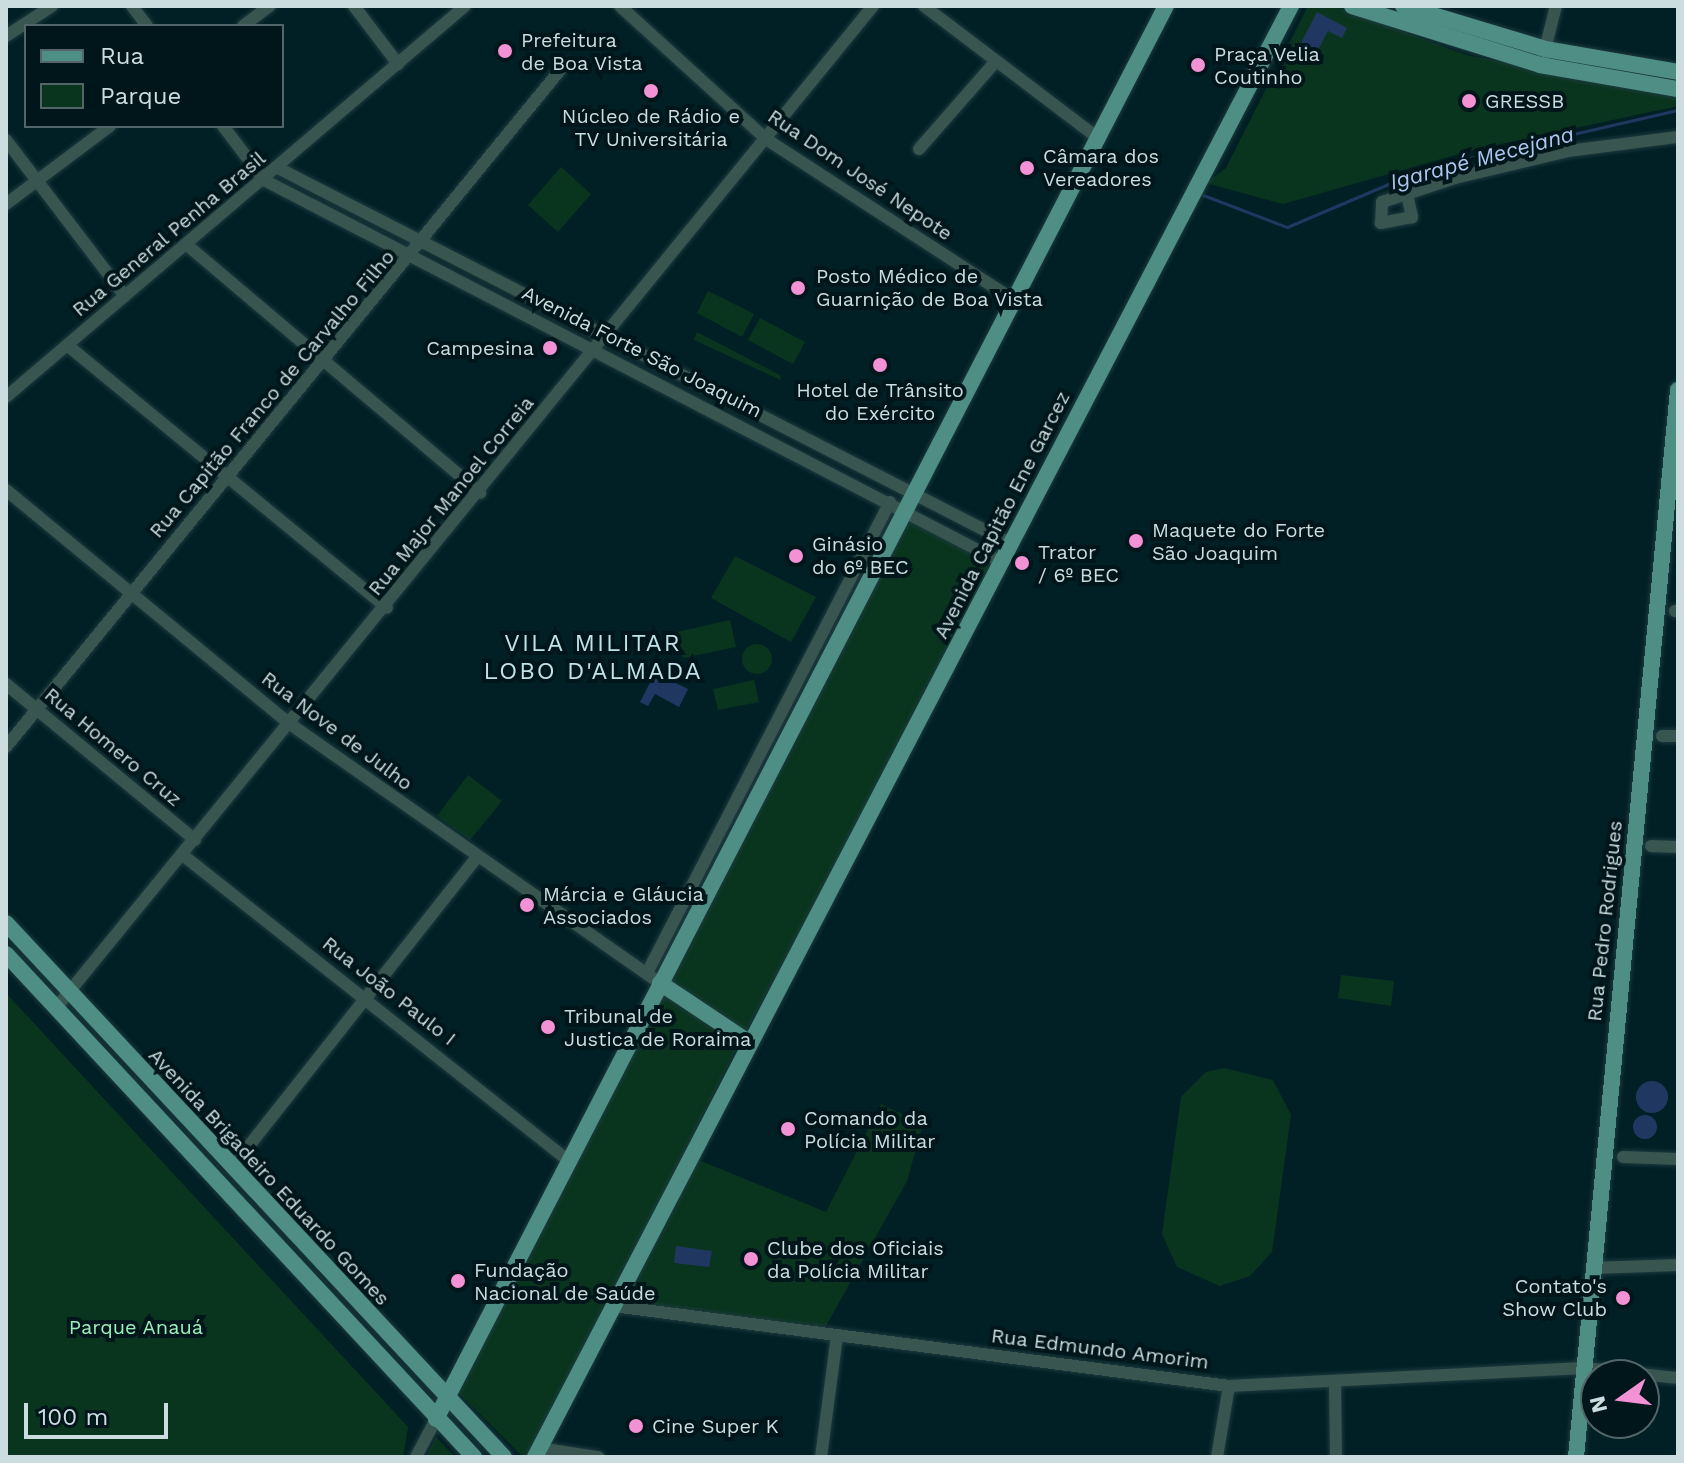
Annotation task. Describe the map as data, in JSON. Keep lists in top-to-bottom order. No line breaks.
{"streets":{"main road":["Avenida Capitão Ene Garcez","Rua Pedro Rodrigues","Avenida Brigadeiro Eduardo Gomes"],"street":["Rua Dom José Nepote","Rua General Penha Brasil","Avenida Forte São Joaquim","Rua Capitão Franco de Carvalho Filho","Rua Major Manoel Correia","Rua Nove de Julho","Rua Homero Cruz","Rua João Paulo I","Rua Edmundo Amorim"]},"crossings":[["Rua Dom José Nepote","Rua Major Manoel Correia"],["Rua General Penha Brasil","Avenida Forte São Joaquim"],["Avenida Forte São Joaquim","Rua Capitão Franco de Carvalho Filho"],["Avenida Forte São Joaquim","Rua Major Manoel Correia"],["Avenida Forte São Joaquim","Avenida Capitão Ene Garcez"],["Rua Capitão Franco de Carvalho Filho","Rua Nove de Julho"],["Rua Capitão Franco de Carvalho Filho","Rua Homero Cruz"],["Rua Major Manoel Correia","Rua Nove de Julho"],["Rua Major Manoel Correia","Rua Homero Cruz"],["Rua Major Manoel Correia","Rua João Paulo I"],["Rua Major Manoel Correia","Avenida Brigadeiro Eduardo Gomes"],["Avenida Capitão Ene Garcez","Rua Edmundo Amorim"]],"districts":["VILA MILITAR LOBO D'ALMADA"],"water":["Igarapé Mecejana"],"parks":["Parque Anauá"],"places":["Prefeitura de Boa Vista","Praça Velia Coutinho","Núcleo de Rádio e TV Universitária","GRESSB","Câmara dos Vereadores","Posto Médico de Guarnição de Boa Vista","Campesina","Hotel de Trânsito do Exército","Maquete do Forte São Joaquim","Ginásio do 6º BEC","Trator / 6º BEC","Márcia e Gláucia Associados","Tribunal de Justica de Roraima","Comando da Polícia Militar","Clube dos Oficiais da Polícia Militar","Fundação Nacional de Saúde","Contato's Show Club","Cine Super K"],"legend":["Rua","Parque"],"scale_bar":"100 m","north":"left"}
